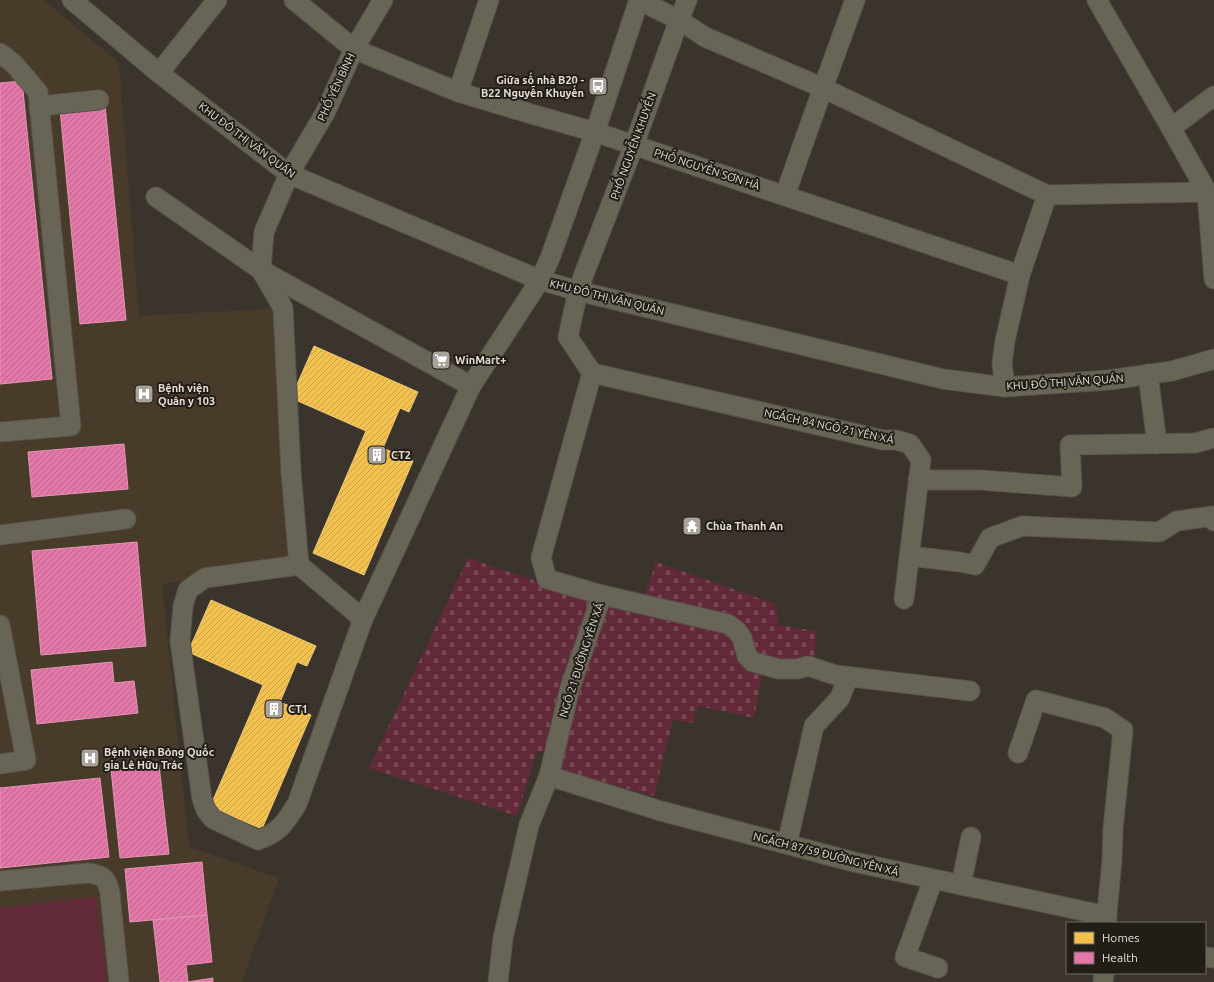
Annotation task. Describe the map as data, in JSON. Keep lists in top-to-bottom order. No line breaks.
{"streets":{"street":["PHỐ YÊN BÌNH","KHU ĐÔ THỊ VĂN QUÁN","PHỐ NGUYỄN KHUYẾN","PHỐ NGUYỄN SƠN HÀ","NGÁCH 84 NGÕ 21 YÊN XÁ","NGÕ 21 ĐƯỜNG YÊN XÁ","NGÁCH 87/59 ĐƯỜNG YÊN XÁ"]},"crossings":[["PHỐ YÊN BÌNH","KHU ĐÔ THỊ VĂN QUÁN"],["PHỐ YÊN BÌNH","PHỐ NGUYỄN SƠN HÀ"],["KHU ĐÔ THỊ VĂN QUÁN","PHỐ NGUYỄN KHUYẾN"],["PHỐ NGUYỄN KHUYẾN","PHỐ NGUYỄN SƠN HÀ"],["NGÁCH 84 NGÕ 21 YÊN XÁ","NGÕ 21 ĐƯỜNG YÊN XÁ"],["NGÕ 21 ĐƯỜNG YÊN XÁ","NGÁCH 87/59 ĐƯỜNG YÊN XÁ"]],"places":{"bus stop":["Giữa số nhà B20 - B22 Nguyễn Khuyến"],"supermarket":["WinMart+"],"hospital":["Bệnh viện Quân y 103","Bệnh viện Bỏng Quốc gia Lê Hữu Trác"],"building":["CT2","CT1"],"temple":["Chùa Thanh An"]},"legend":["Homes","Health"]}
